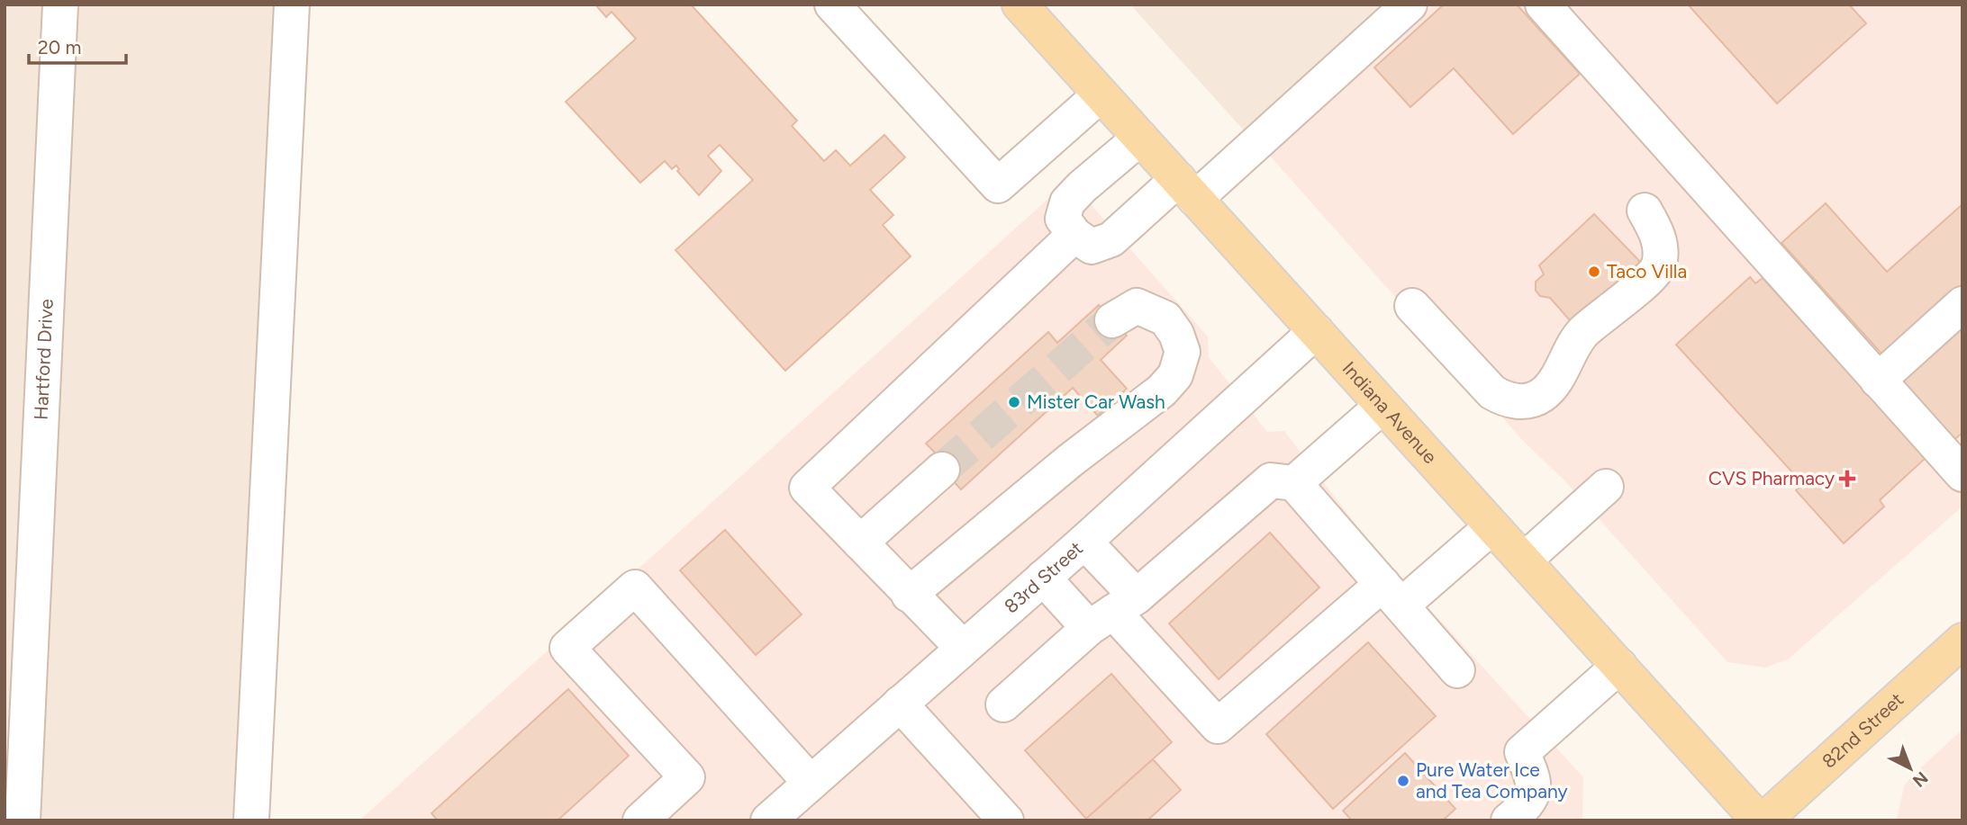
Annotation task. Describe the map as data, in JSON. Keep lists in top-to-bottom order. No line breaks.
{"streets":{"main road":["Indiana Avenue","82nd Street"],"street":["Hartford Drive","83rd Street"]},"crossings":[["Indiana Avenue","83rd Street"],["Indiana Avenue","82nd Street"]],"places":{"other":["Taco Villa","Mister Car Wash","Pure Water Ice and Tea Company"],"health":["CVS Pharmacy"]},"scale_bar":"20 m","north":"bottom right"}
